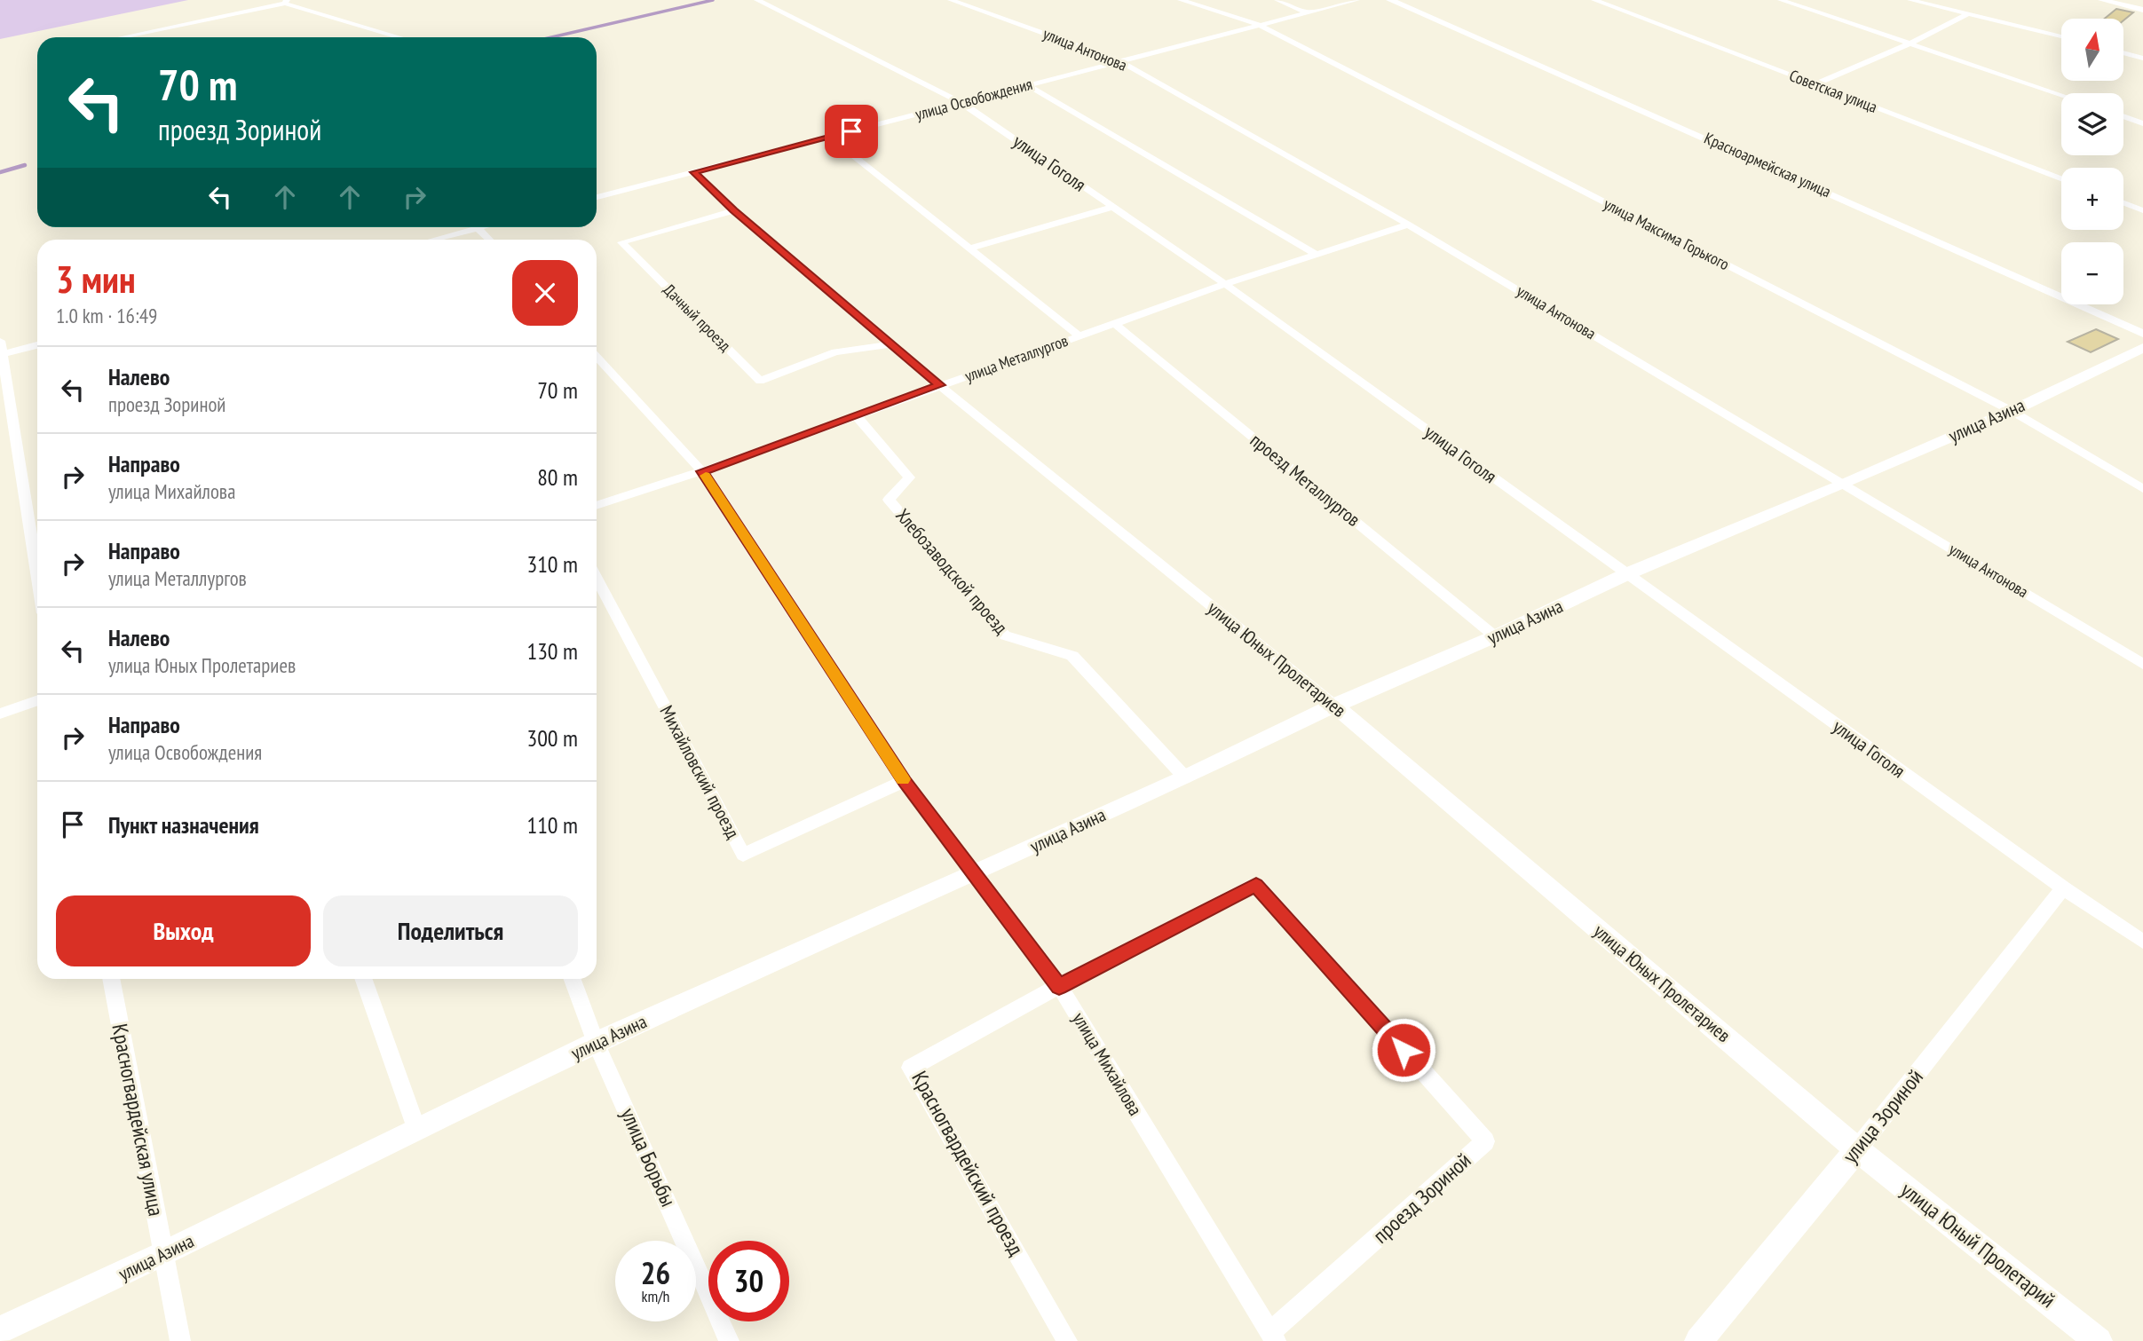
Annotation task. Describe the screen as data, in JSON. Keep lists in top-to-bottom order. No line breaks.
{"streets":{"main road":["улица Азина","улица Юных Пролетариев","улица Зориной","улица Юный Пролетарий"],"street":["улица Антонова","Советская улица","улица Освобождения","улица Гоголя","Красноармейская улица","улица Максима Горького","Дачный проезд","улица Металлургов","проезд Металлургов","Хлебозаводской проезд","Михайловский проезд","улица Михайлова","Красногвардейская улица","улица Борьбы","Красногвардейский проезд","проезд Зориной"]},"crossings":[["улица Антонова","улица Освобождения"],["улица Антонова","улица Металлургов"],["улица Антонова","улица Азина"],["улица Освобождения","улица Гоголя"],["улица Освобождения","улица Максима Горького"],["улица Освобождения","улица Юных Пролетариев"],["улица Гоголя","улица Металлургов"],["улица Гоголя","улица Азина"],["улица Гоголя","улица Зориной"],["улица Максима Горького","улица Азина"],["Дачный проезд","улица Юных Пролетариев"],["улица Металлургов","проезд Металлургов"],["улица Металлургов","Хлебозаводской проезд"],["улица Металлургов","улица Юных Пролетариев"],["улица Металлургов","улица Михайлова"],["улица Азина","проезд Металлургов"],["улица Азина","Хлебозаводской проезд"],["улица Азина","улица Юных Пролетариев"],["улица Азина","улица Михайлова"],["улица Азина","Красногвардейская улица"],["улица Азина","улица Борьбы"],["улица Юных Пролетариев","улица Зориной"],["улица Юных Пролетариев","улица Юный Пролетарий"],["Михайловский проезд","улица Михайлова"],["улица Михайлова","Красногвардейский проезд"],["улица Михайлова","проезд Зориной"],["улица Зориной","улица Юный Пролетарий"],["Красногвардейский проезд","проезд Зориной"]],"north":"top","page":{"map_buttons":["+","−"],"turn":["70 m","проезд Зориной"],"heading":["3 мин","1.0 km · 16:49"],"list":[{"name":"Налево","note":"проезд Зориной","value":"70 m"},{"name":"Направо","note":"улица Михайлова","value":"80 m"},{"name":"Направо","note":"улица Металлургов","value":"310 m"},{"name":"Налево","note":"улица Юных Пролетариев","value":"130 m"},{"name":"Направо","note":"улица Освобождения","value":"300 m"},{"name":"Пункт назначения","value":"110 m"}],"buttons":["Выход","Поделиться"],"speed":"26 km/h","limit":"30"}}
